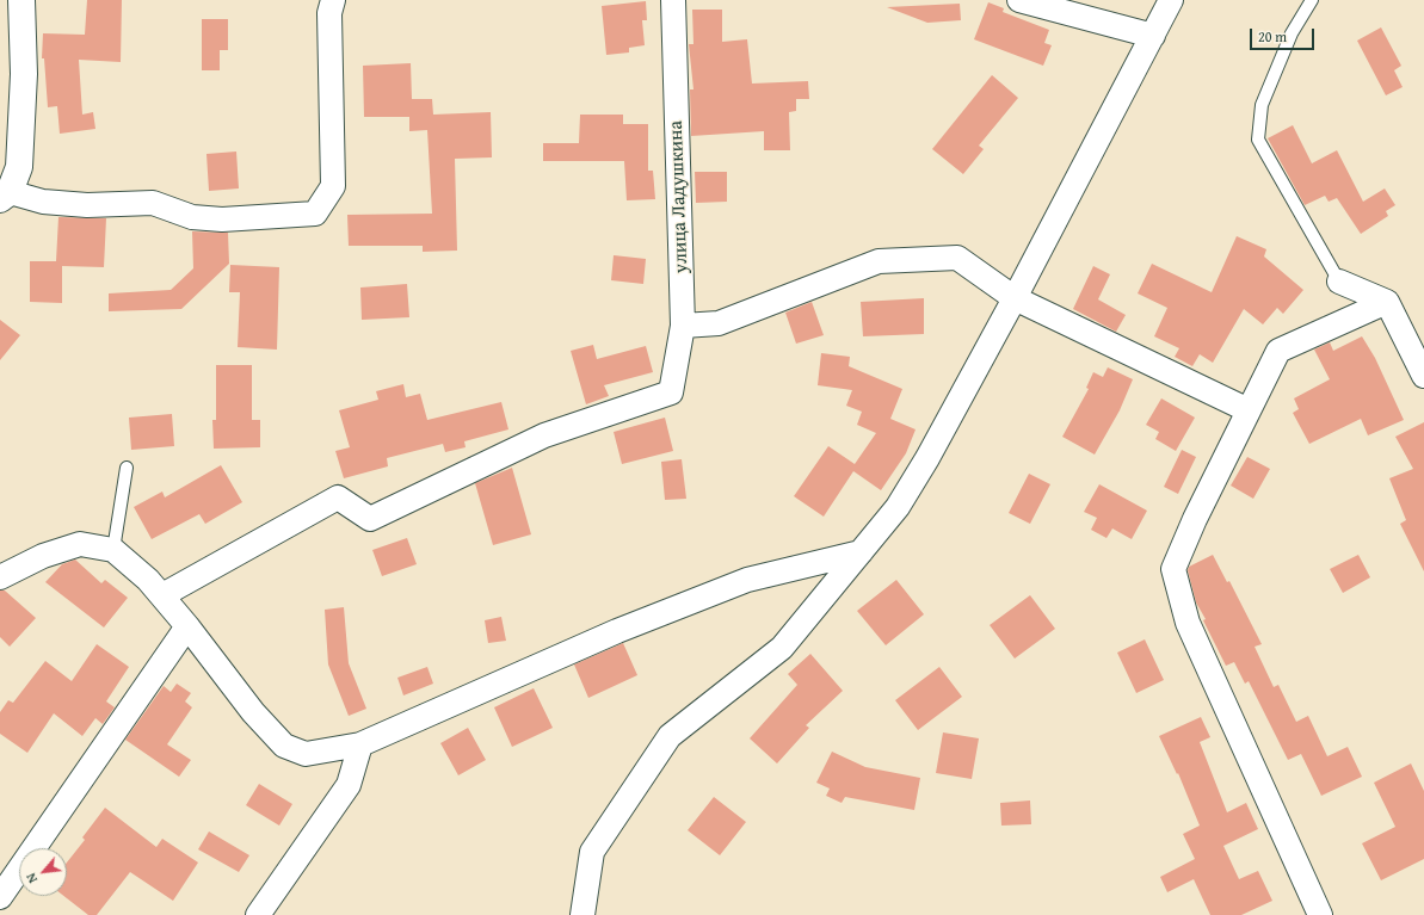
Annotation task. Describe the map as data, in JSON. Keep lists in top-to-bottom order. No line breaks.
{"streets":{"street":["улица Ладушкина"]},"scale_bar":"20 m","north":"bottom left"}
